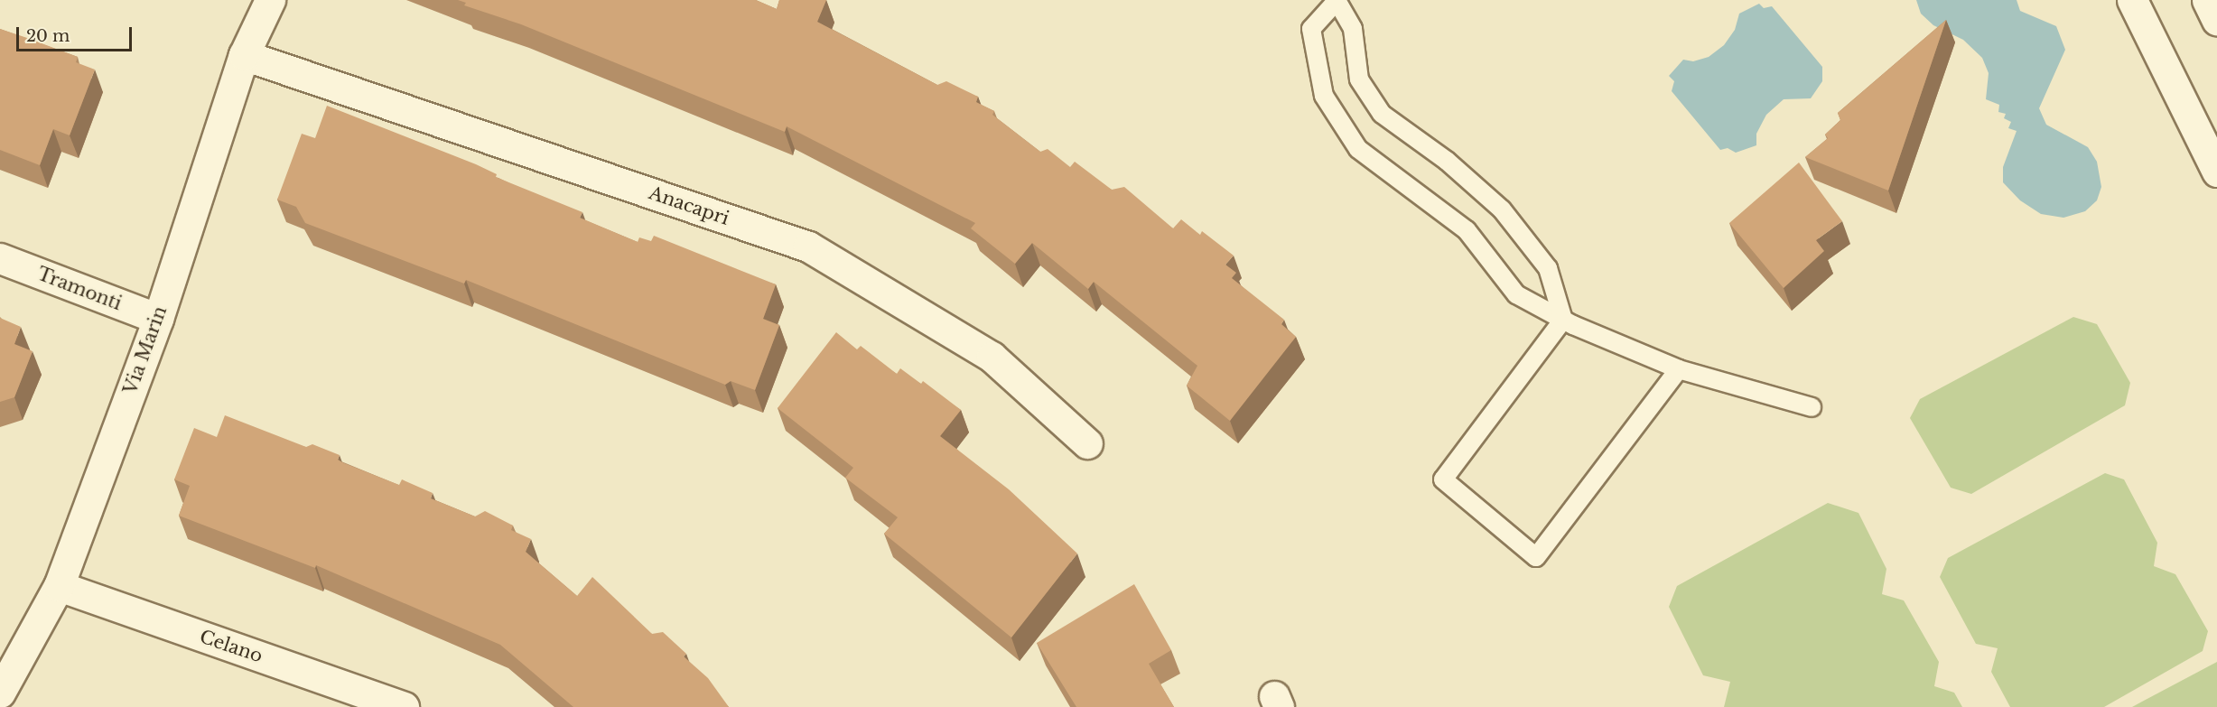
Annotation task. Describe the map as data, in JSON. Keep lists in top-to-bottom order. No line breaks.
{"streets":{"street":["Anacapri","Tramonti","Via Marin","Celano"]},"crossings":[["Anacapri","Via Marin"],["Tramonti","Via Marin"],["Via Marin","Celano"]],"scale_bar":"20 m"}
